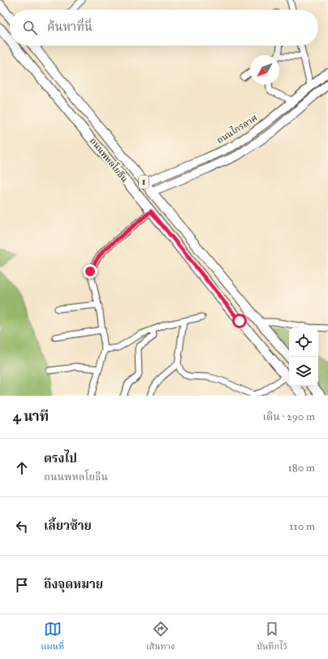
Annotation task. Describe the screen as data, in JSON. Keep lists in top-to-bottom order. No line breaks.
{"streets":{"main road":["ถนนไกรลาศ","ถนนพหลโยธิน","1"]},"crossings":[["ถนนไกรลาศ","ถนนพหลโยธิน"]],"north":"bottom left","page":{"search":"ค้นหาที่นี่","heading":["4 นาที","เดิน · 290 m"],"list":[["ตรงไป","ถนนพหลโยธิน","180 m"],["เลี้ยวซ้าย","110 m"],"ถึงจุดหมาย"],"nav":["แผนที่","เส้นทาง","บันทึกไว้"]}}
